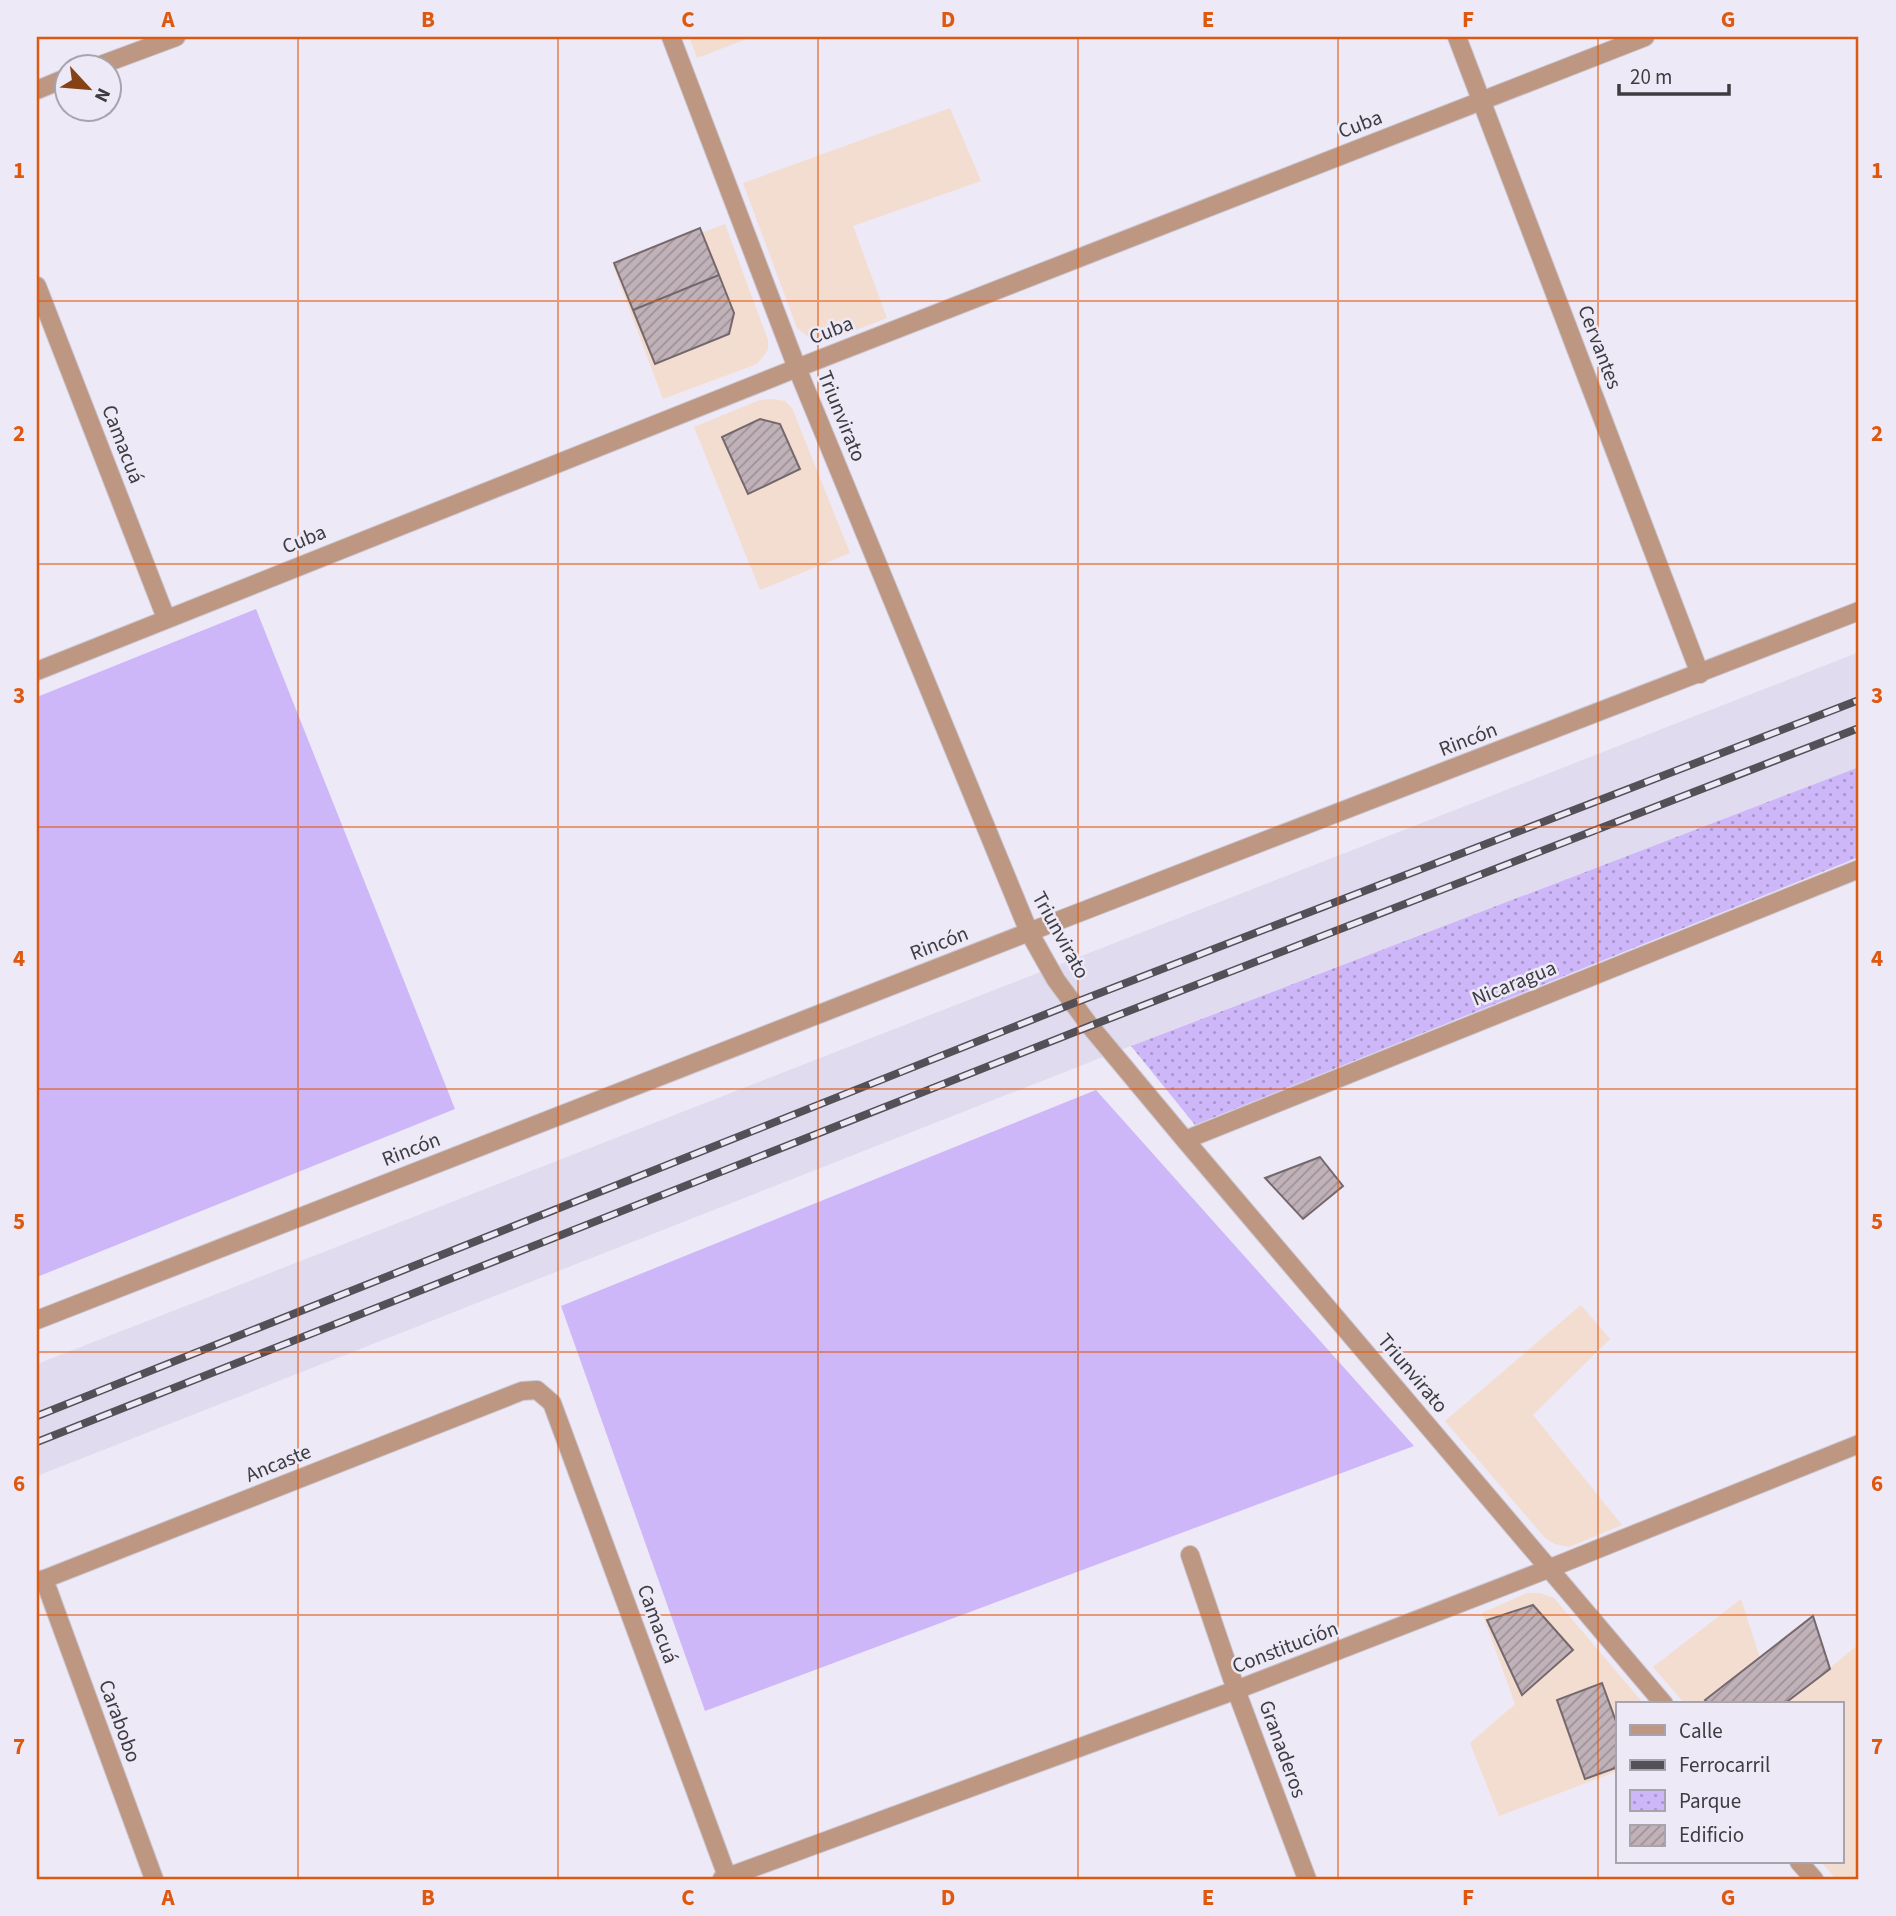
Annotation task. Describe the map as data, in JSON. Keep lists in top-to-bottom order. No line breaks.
{"streets":{"street":["Cuba","Cervantes","Triunvirato","Camacuá","Rincón","Nicaragua","Ancaste","Constitución","Carabobo","Granaderos"]},"crossings":[["Cuba","Cervantes"],["Cuba","Triunvirato"],["Cuba","Camacuá"],["Cervantes","Rincón"],["Triunvirato","Rincón"],["Triunvirato","Nicaragua"],["Triunvirato","Constitución"],["Camacuá","Ancaste"],["Camacuá","Constitución"],["Ancaste","Carabobo"],["Constitución","Granaderos"]],"legend":["Calle","Ferrocarril","Parque","Edificio"],"scale_bar":"20 m","north":"bottom right","grid":{"columns":["A","B","C","D","E","F","G"],"rows":["1","2","3","4","5","6","7"]}}
